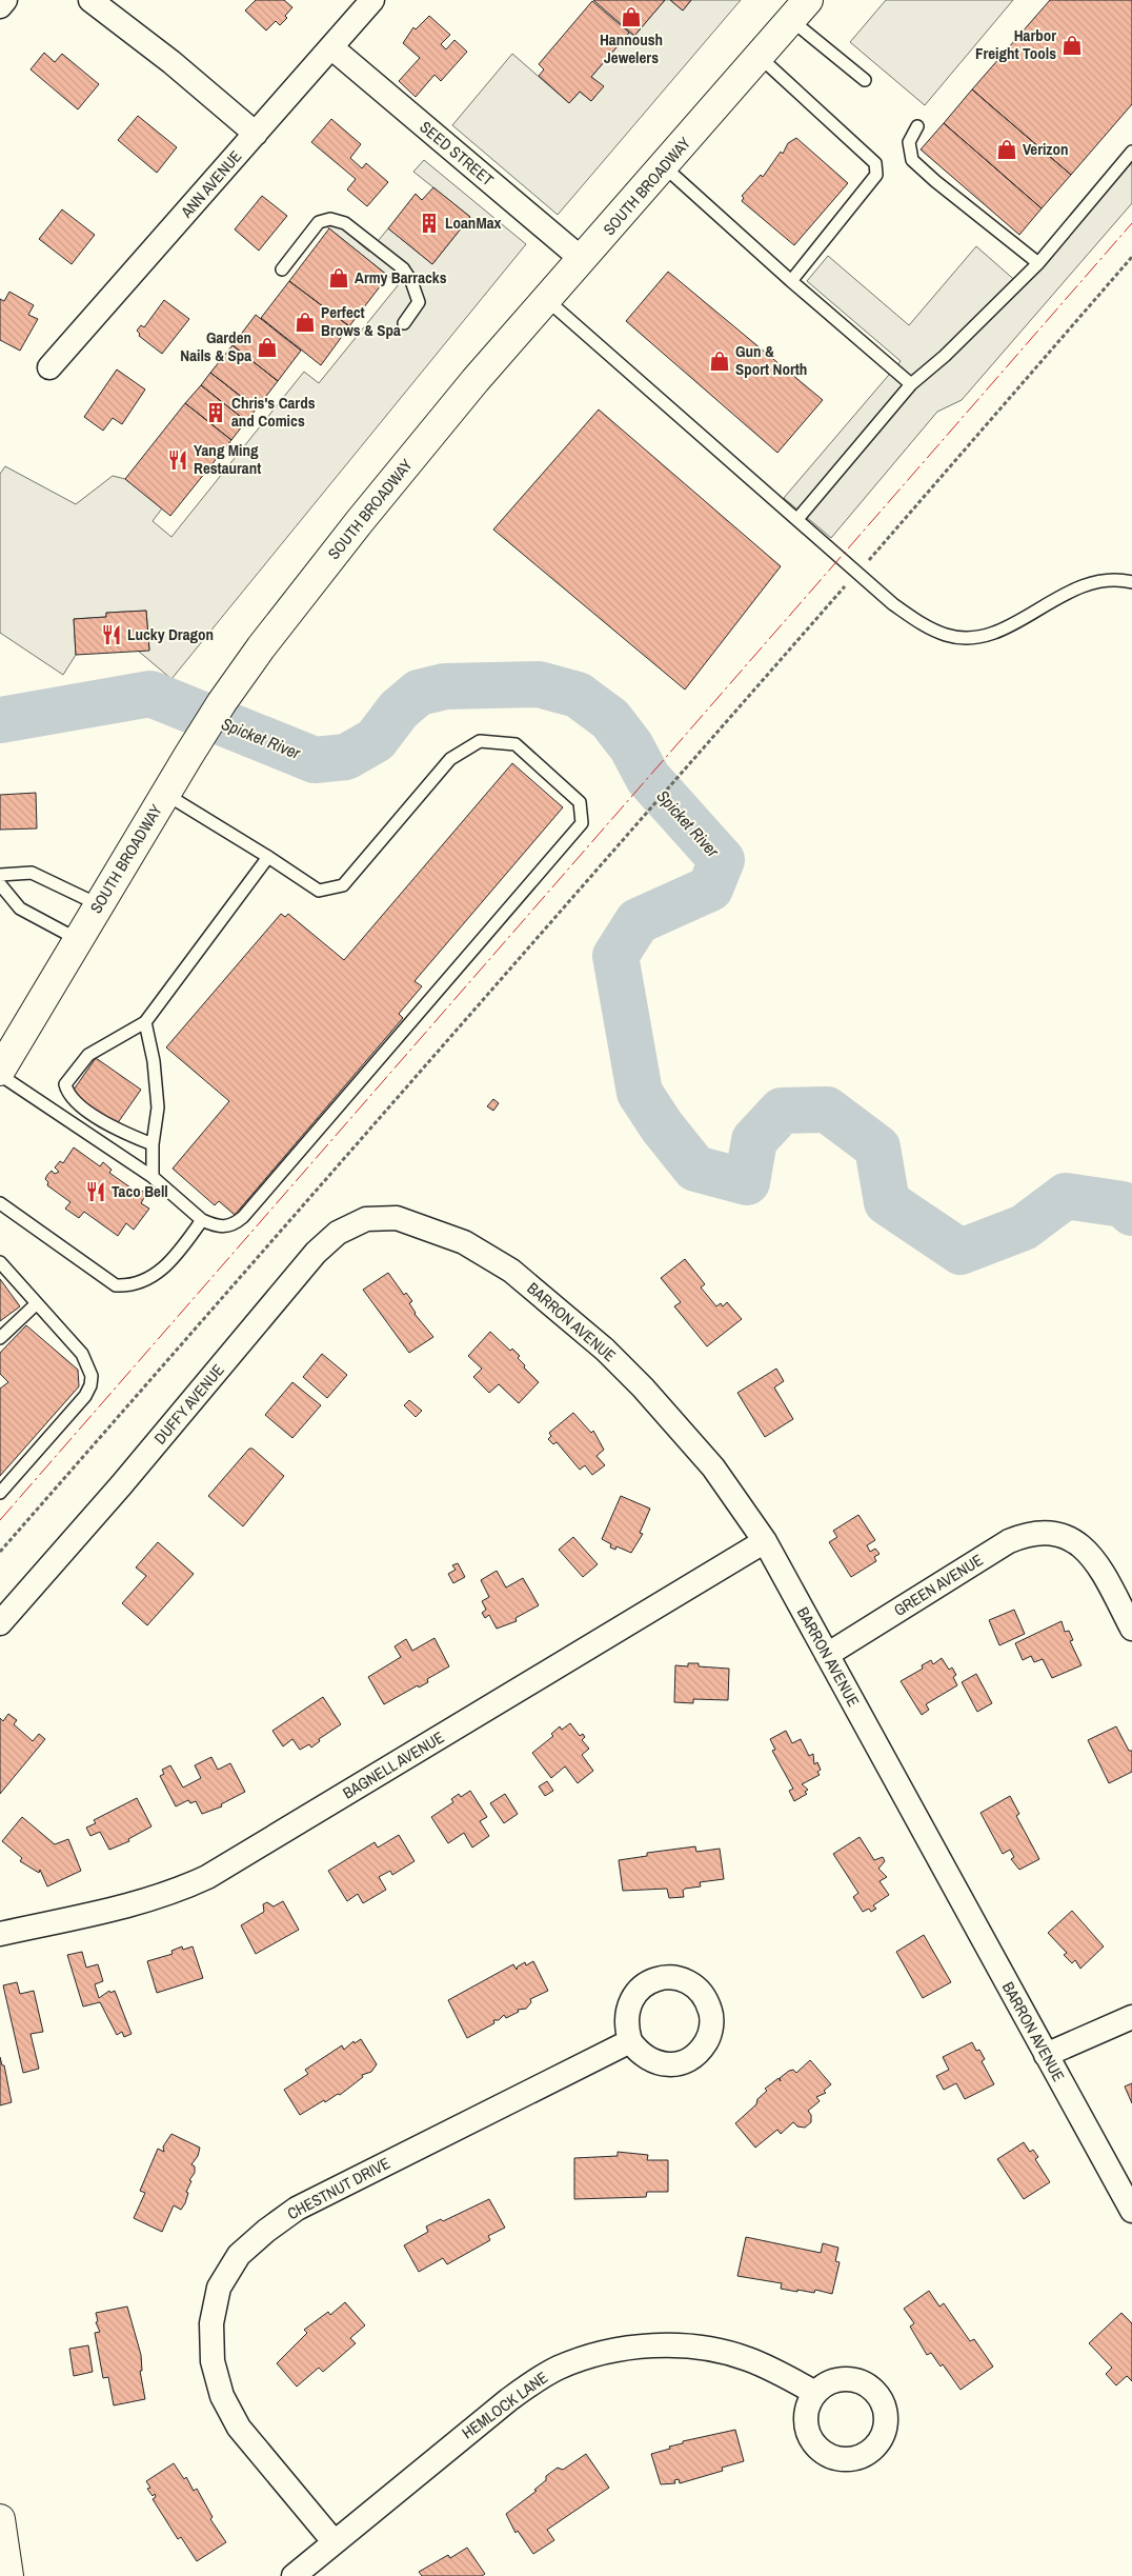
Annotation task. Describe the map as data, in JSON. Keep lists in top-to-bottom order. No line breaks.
{"streets":{"main road":["SOUTH BROADWAY"],"street":["SEED STREET","ANN AVENUE","BARRON AVENUE","DUFFY AVENUE","GREEN AVENUE","BAGNELL AVENUE","CHESTNUT DRIVE","HEMLOCK LANE"]},"crossings":[["SEED STREET","ANN AVENUE"],["SEED STREET","SOUTH BROADWAY"],["BARRON AVENUE","DUFFY AVENUE"],["BARRON AVENUE","GREEN AVENUE"],["BARRON AVENUE","BAGNELL AVENUE"],["CHESTNUT DRIVE","HEMLOCK LANE"]],"water":["Spicket River"],"places":{"shop":["Hannoush Jewelers","Harbor Freight Tools","Verizon","Army Barracks","Perfect Brows & Spa","Garden Nails & Spa","Gun & Sport North"],"building":["LoanMax","Chris's Cards and Comics"],"restaurant":["Yang Ming Restaurant","Lucky Dragon","Taco Bell"]}}
